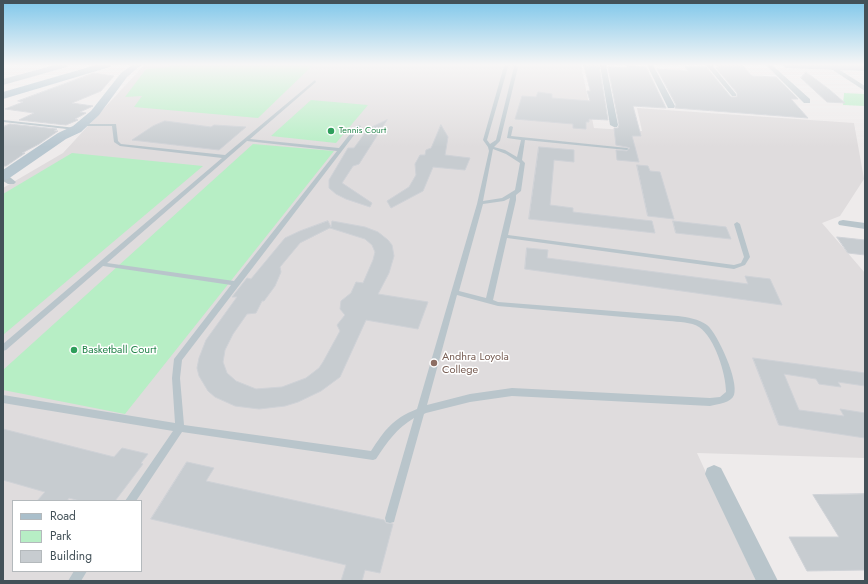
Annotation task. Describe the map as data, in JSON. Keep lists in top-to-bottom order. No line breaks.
{"places":["Tennis Court","Basketball Court","Andhra Loyola College"],"legend":["Road","Park","Building"]}
